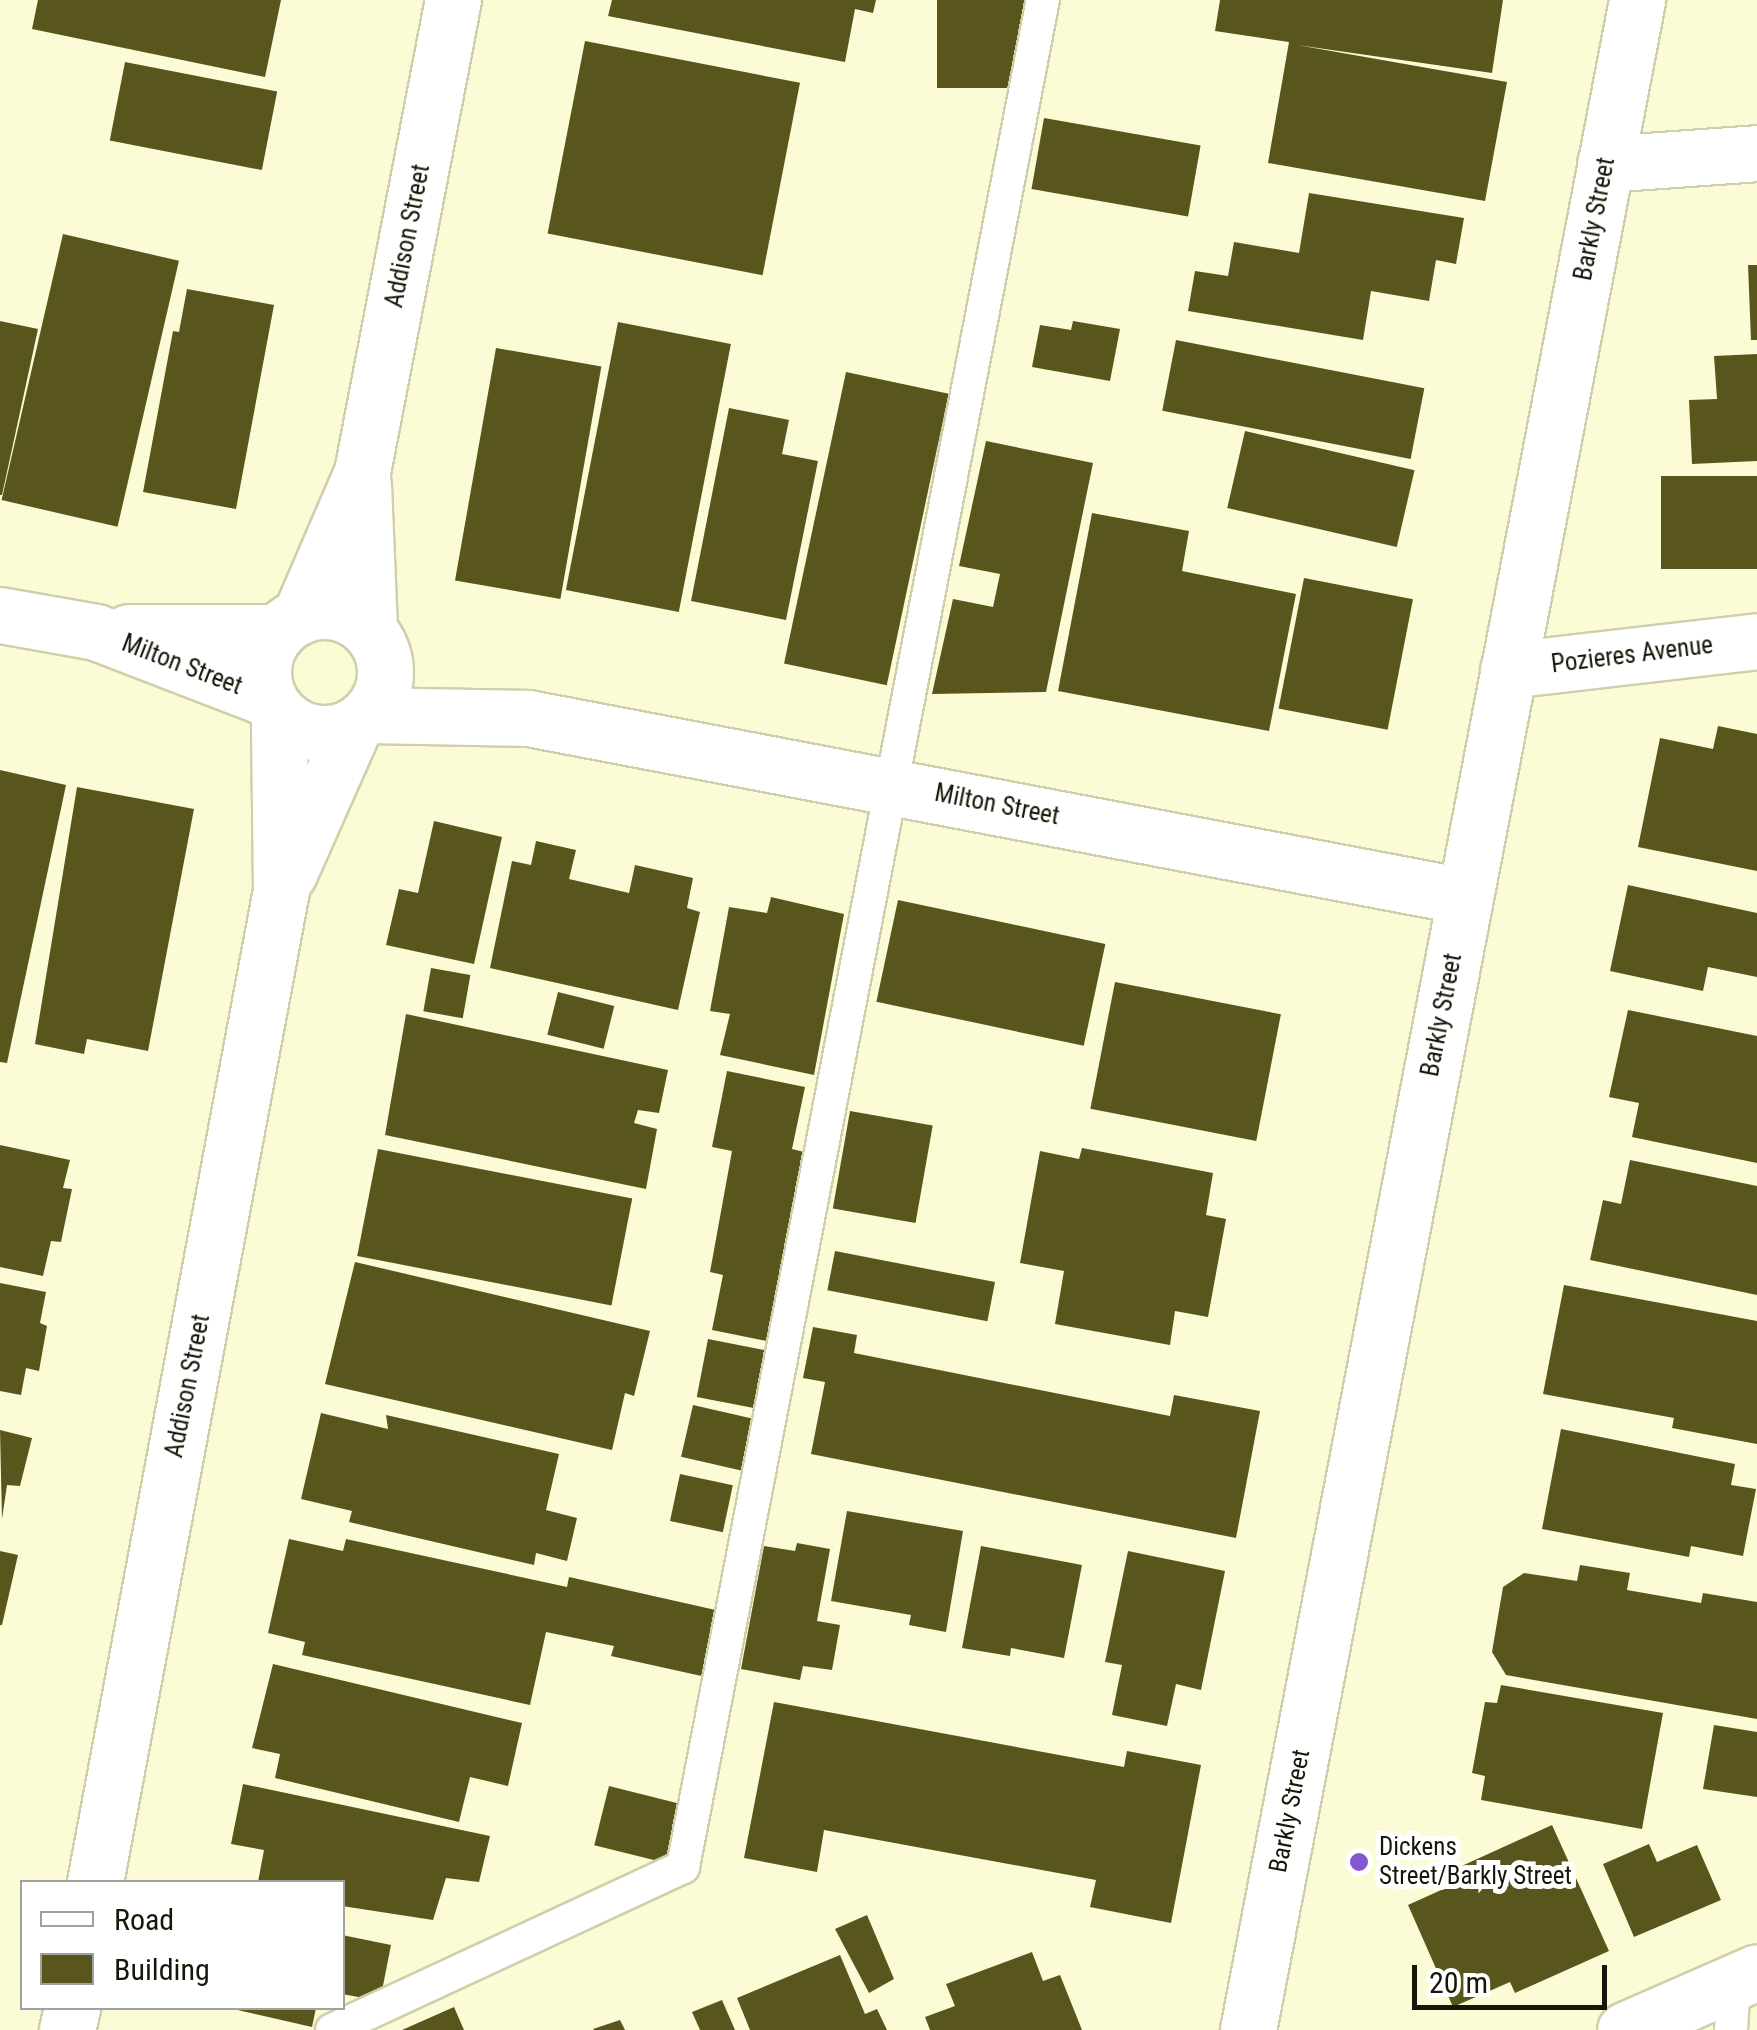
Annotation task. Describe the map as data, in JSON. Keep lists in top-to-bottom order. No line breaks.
{"streets":{"street":["Barkly Street","Addison Street","Pozieres Avenue","Milton Street"]},"crossings":[["Barkly Street","Pozieres Avenue"],["Barkly Street","Milton Street"],["Addison Street","Milton Street"]],"places":["Dickens Street/Barkly Street"],"legend":["Road","Building"],"scale_bar":"20 m"}
